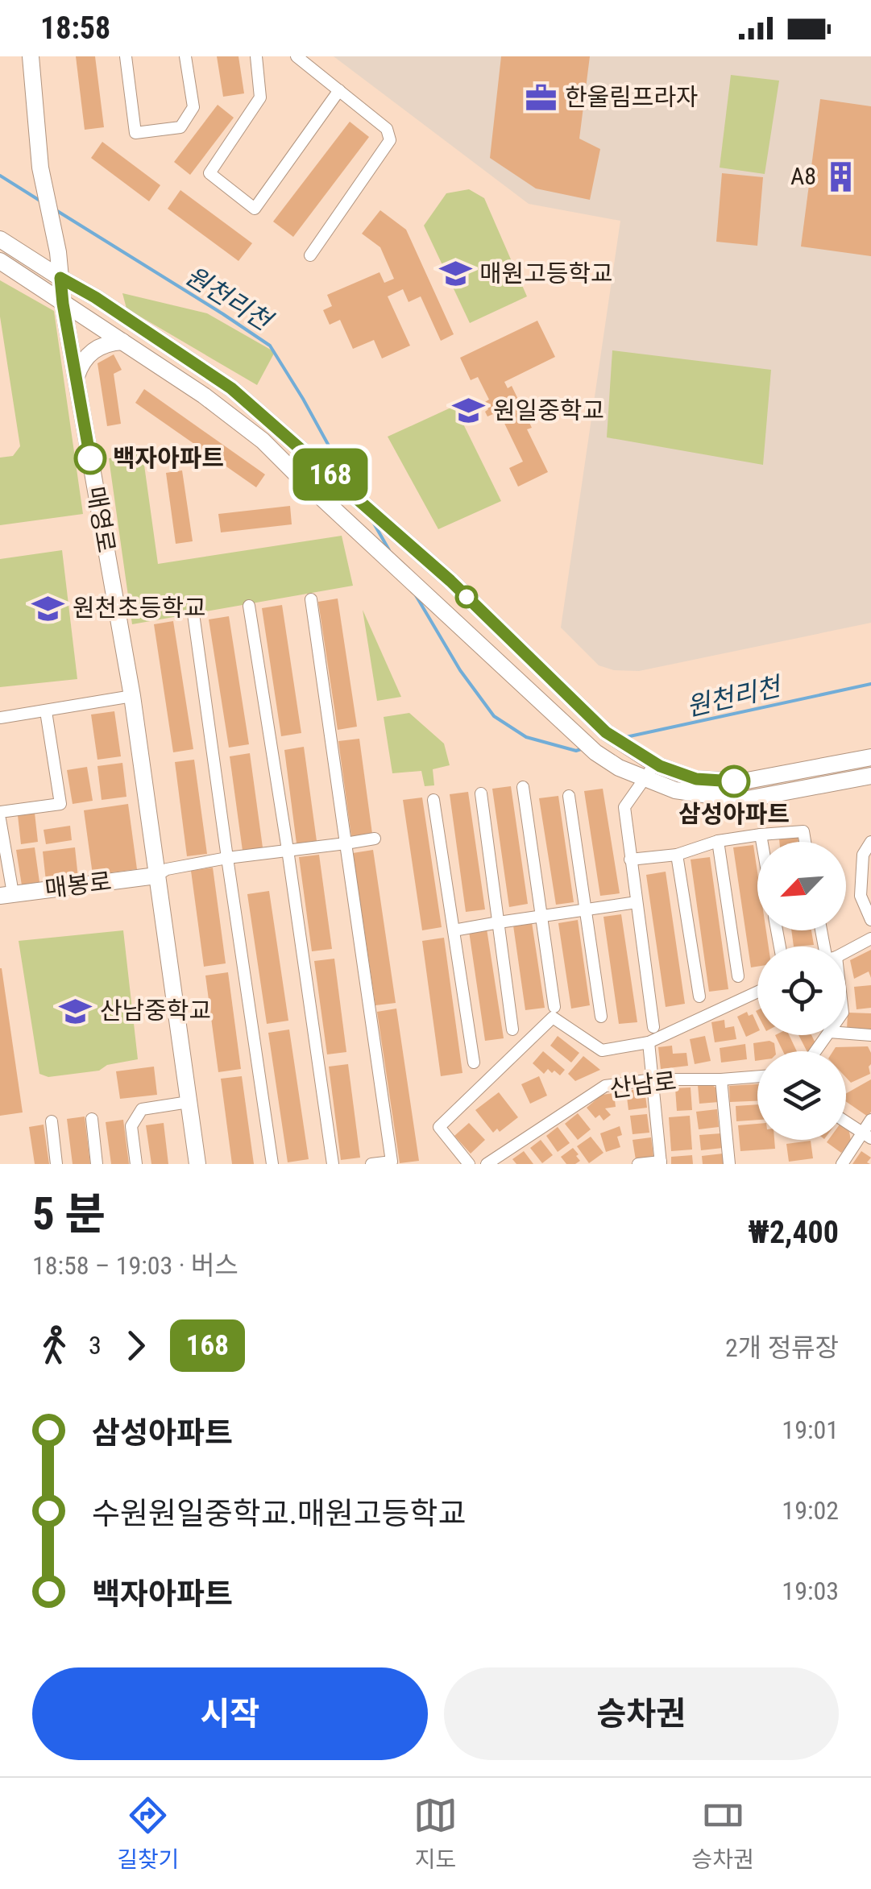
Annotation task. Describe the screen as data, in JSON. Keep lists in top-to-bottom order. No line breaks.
{"streets":{"main road":["매영로","매봉로"],"street":["산남로"]},"crossings":[["매영로","매봉로"]],"water":["원천리천"],"places":{"office":["한울림프라자"],"building":["A8"],"school or university":["매원고등학교","원일중학교","원천초등학교","산남중학교"],"other":["백자아파트","삼성아파트"]},"lines":["bus line 168"],"north":"bottom left","page":{"status":"18:58","on_map":"168","heading":["5 분","18:58 – 19:03 · 버스","₩2,400"],"legs":["3","168","2개 정류장"],"list":[{"name":"삼성아파트","value":"19:01"},{"name":"수원원일중학교.매원고등학교","value":"19:02"},{"name":"백자아파트","value":"19:03"}],"buttons":["시작","승차권"],"tabs":["길찾기","지도","승차권"]}}
